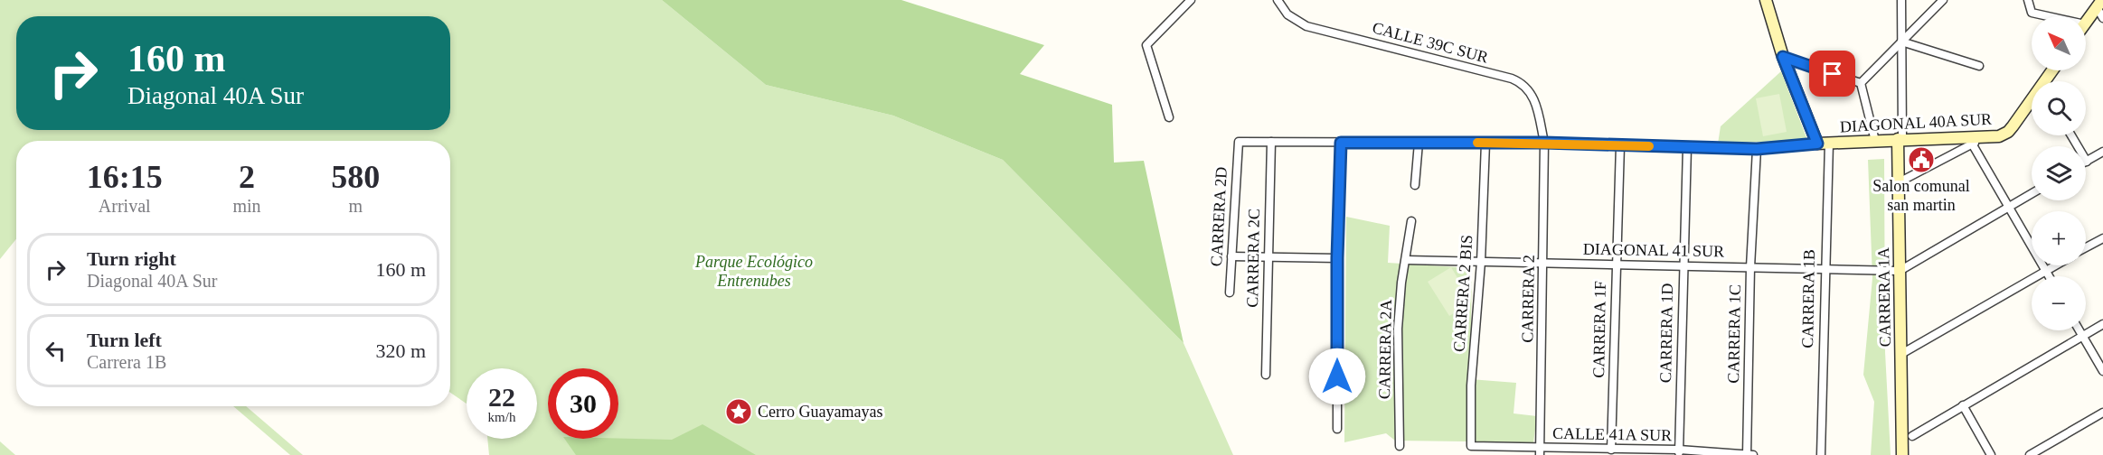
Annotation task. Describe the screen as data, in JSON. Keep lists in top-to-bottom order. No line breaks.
{"streets":{"main road":["DIAGONAL 40A SUR","CARRERA 1A","CARRERA 1B"],"street":["CALLE 39C SUR","CARRERA 2D","DIAGONAL 41 SUR","CARRERA 2C","CARRERA 2 BIS","CARRERA 2","CARRERA 1F","CARRERA 1D","CARRERA 1C","CARRERA 2A","CALLE 41A SUR"]},"crossings":[["CALLE 39C SUR","DIAGONAL 40A SUR"],["CALLE 39C SUR","CARRERA 2"],["DIAGONAL 40A SUR","CARRERA 2D"],["DIAGONAL 40A SUR","CARRERA 2C"],["DIAGONAL 40A SUR","CARRERA 2 BIS"],["DIAGONAL 40A SUR","CARRERA 1A"],["DIAGONAL 40A SUR","CARRERA 2"],["DIAGONAL 40A SUR","CARRERA 1B"],["DIAGONAL 40A SUR","CARRERA 1F"],["DIAGONAL 40A SUR","CARRERA 1D"],["DIAGONAL 40A SUR","CARRERA 1C"],["DIAGONAL 41 SUR","CARRERA 2 BIS"],["DIAGONAL 41 SUR","CARRERA 1A"],["DIAGONAL 41 SUR","CARRERA 2"],["DIAGONAL 41 SUR","CARRERA 1B"],["DIAGONAL 41 SUR","CARRERA 1F"],["DIAGONAL 41 SUR","CARRERA 1D"],["DIAGONAL 41 SUR","CARRERA 1C"],["DIAGONAL 41 SUR","CARRERA 2A"],["CARRERA 2 BIS","CALLE 41A SUR"],["CARRERA 2","CALLE 41A SUR"],["CARRERA 1F","CALLE 41A SUR"],["CARRERA 1D","CALLE 41A SUR"],["CARRERA 1C","CALLE 41A SUR"]],"parks":["Parque Ecológico Entrenubes"],"places":{"public building":["Salon comunal san martin"],"place":["Cerro Guayamayas"]},"north":"top left","page":{"map_buttons":["+","−"],"turn":["160 m","Diagonal 40A Sur"],"eta":["16:15","Arrival","2","min","580","m"],"list":[{"name":"Turn right","note":"Diagonal 40A Sur","value":"160 m"},{"name":"Turn left","note":"Carrera 1B","value":"320 m"}],"speed":"22 km/h","limit":"30"}}
